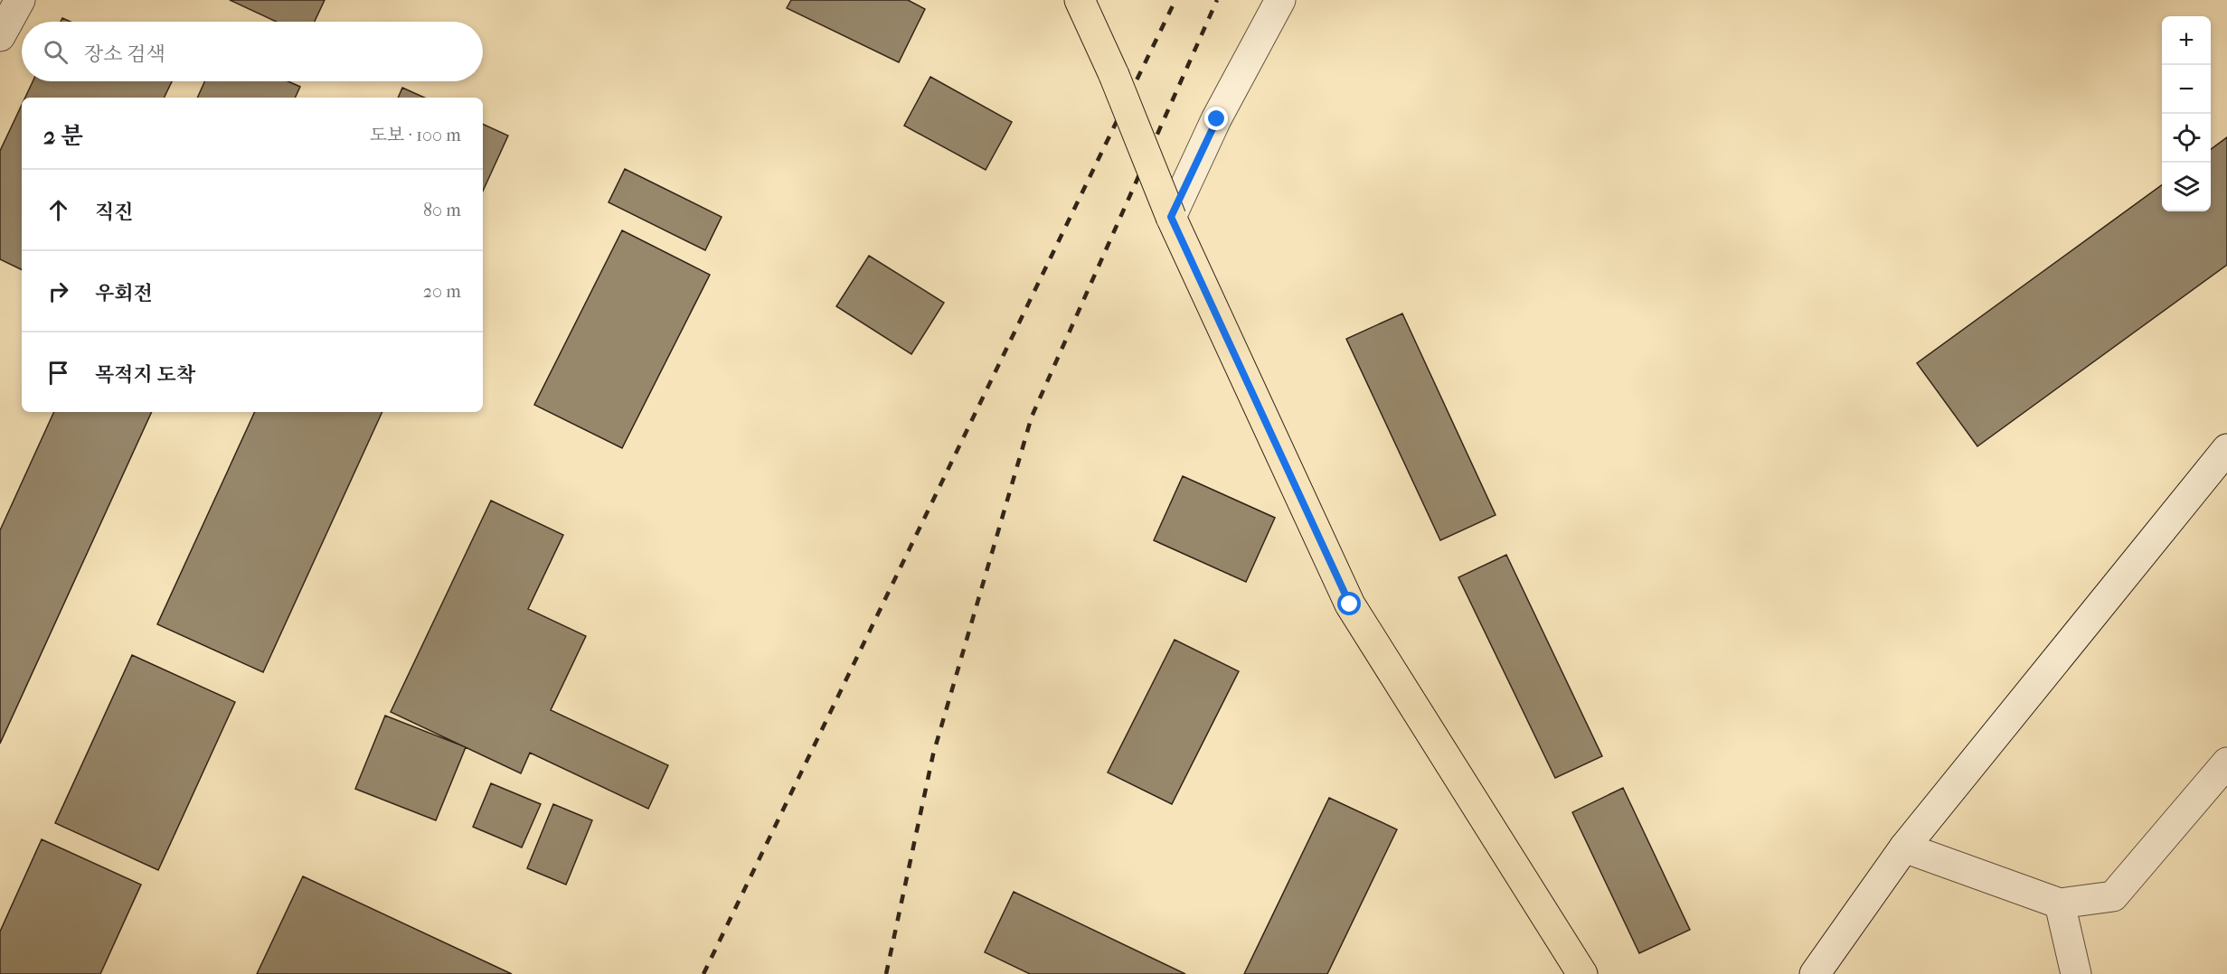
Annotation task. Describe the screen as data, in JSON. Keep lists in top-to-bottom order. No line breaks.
{"page":{"map_buttons":["+","−"],"search":"장소 검색","heading":["2 분","도보 · 100 m"],"list":[["직진","80 m"],["우회전","20 m"],"목적지 도착"]}}
